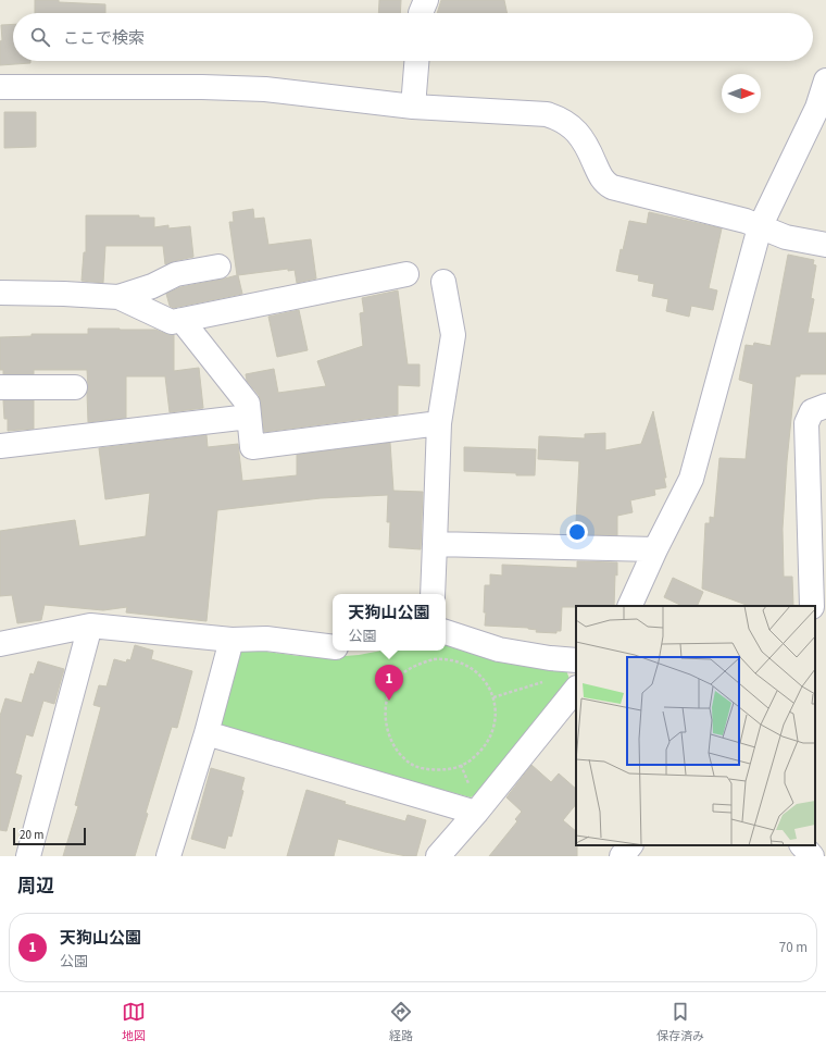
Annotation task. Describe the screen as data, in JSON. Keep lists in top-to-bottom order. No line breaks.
{"scale_bar":"20 m","north":"right","page":{"search":"ここで検索","popup":["天狗山公園","公園"],"pins":"1","scale":"20 m","heading":"周辺","list":[{"mark":"1","name":"天狗山公園","note":"公園","value":"70 m"}],"nav":["地図","経路","保存済み"]}}
